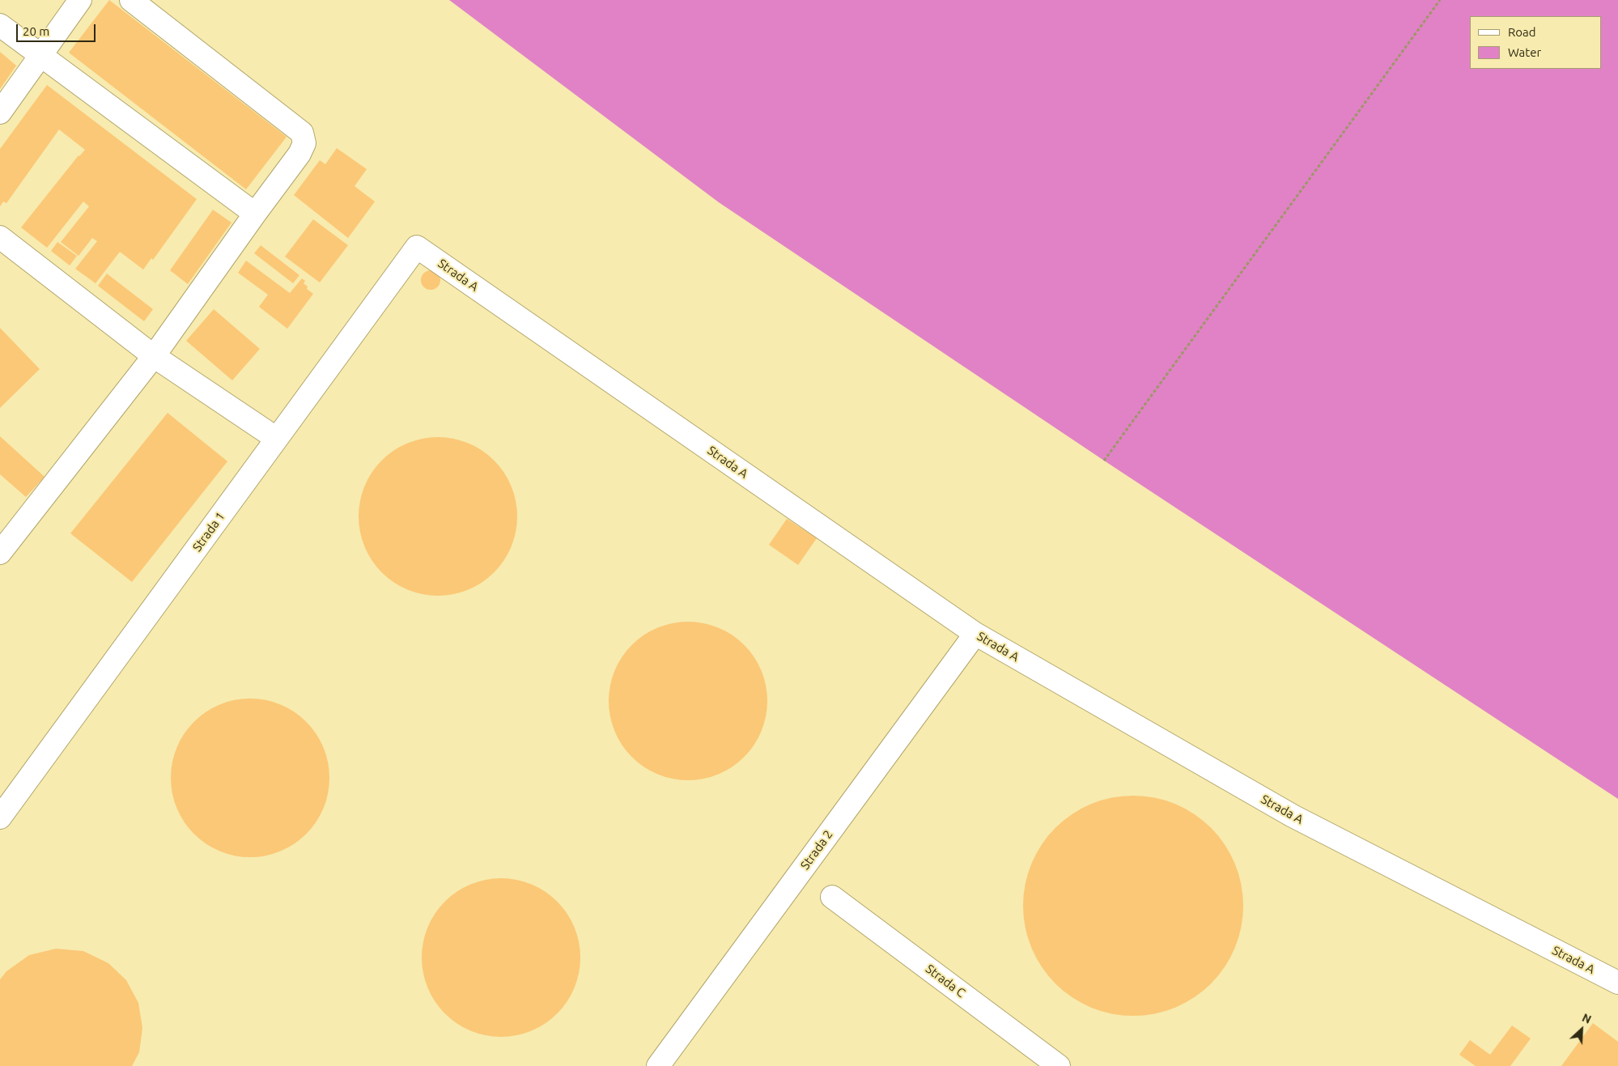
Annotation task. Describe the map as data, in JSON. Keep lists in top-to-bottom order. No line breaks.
{"streets":{"lane":["Strada A","Strada 1","Strada 2","Strada C"]},"crossings":[["Strada A","Strada 1"],["Strada A","Strada 2"]],"legend":["Road","Water"],"scale_bar":"20 m","north":"top right"}
